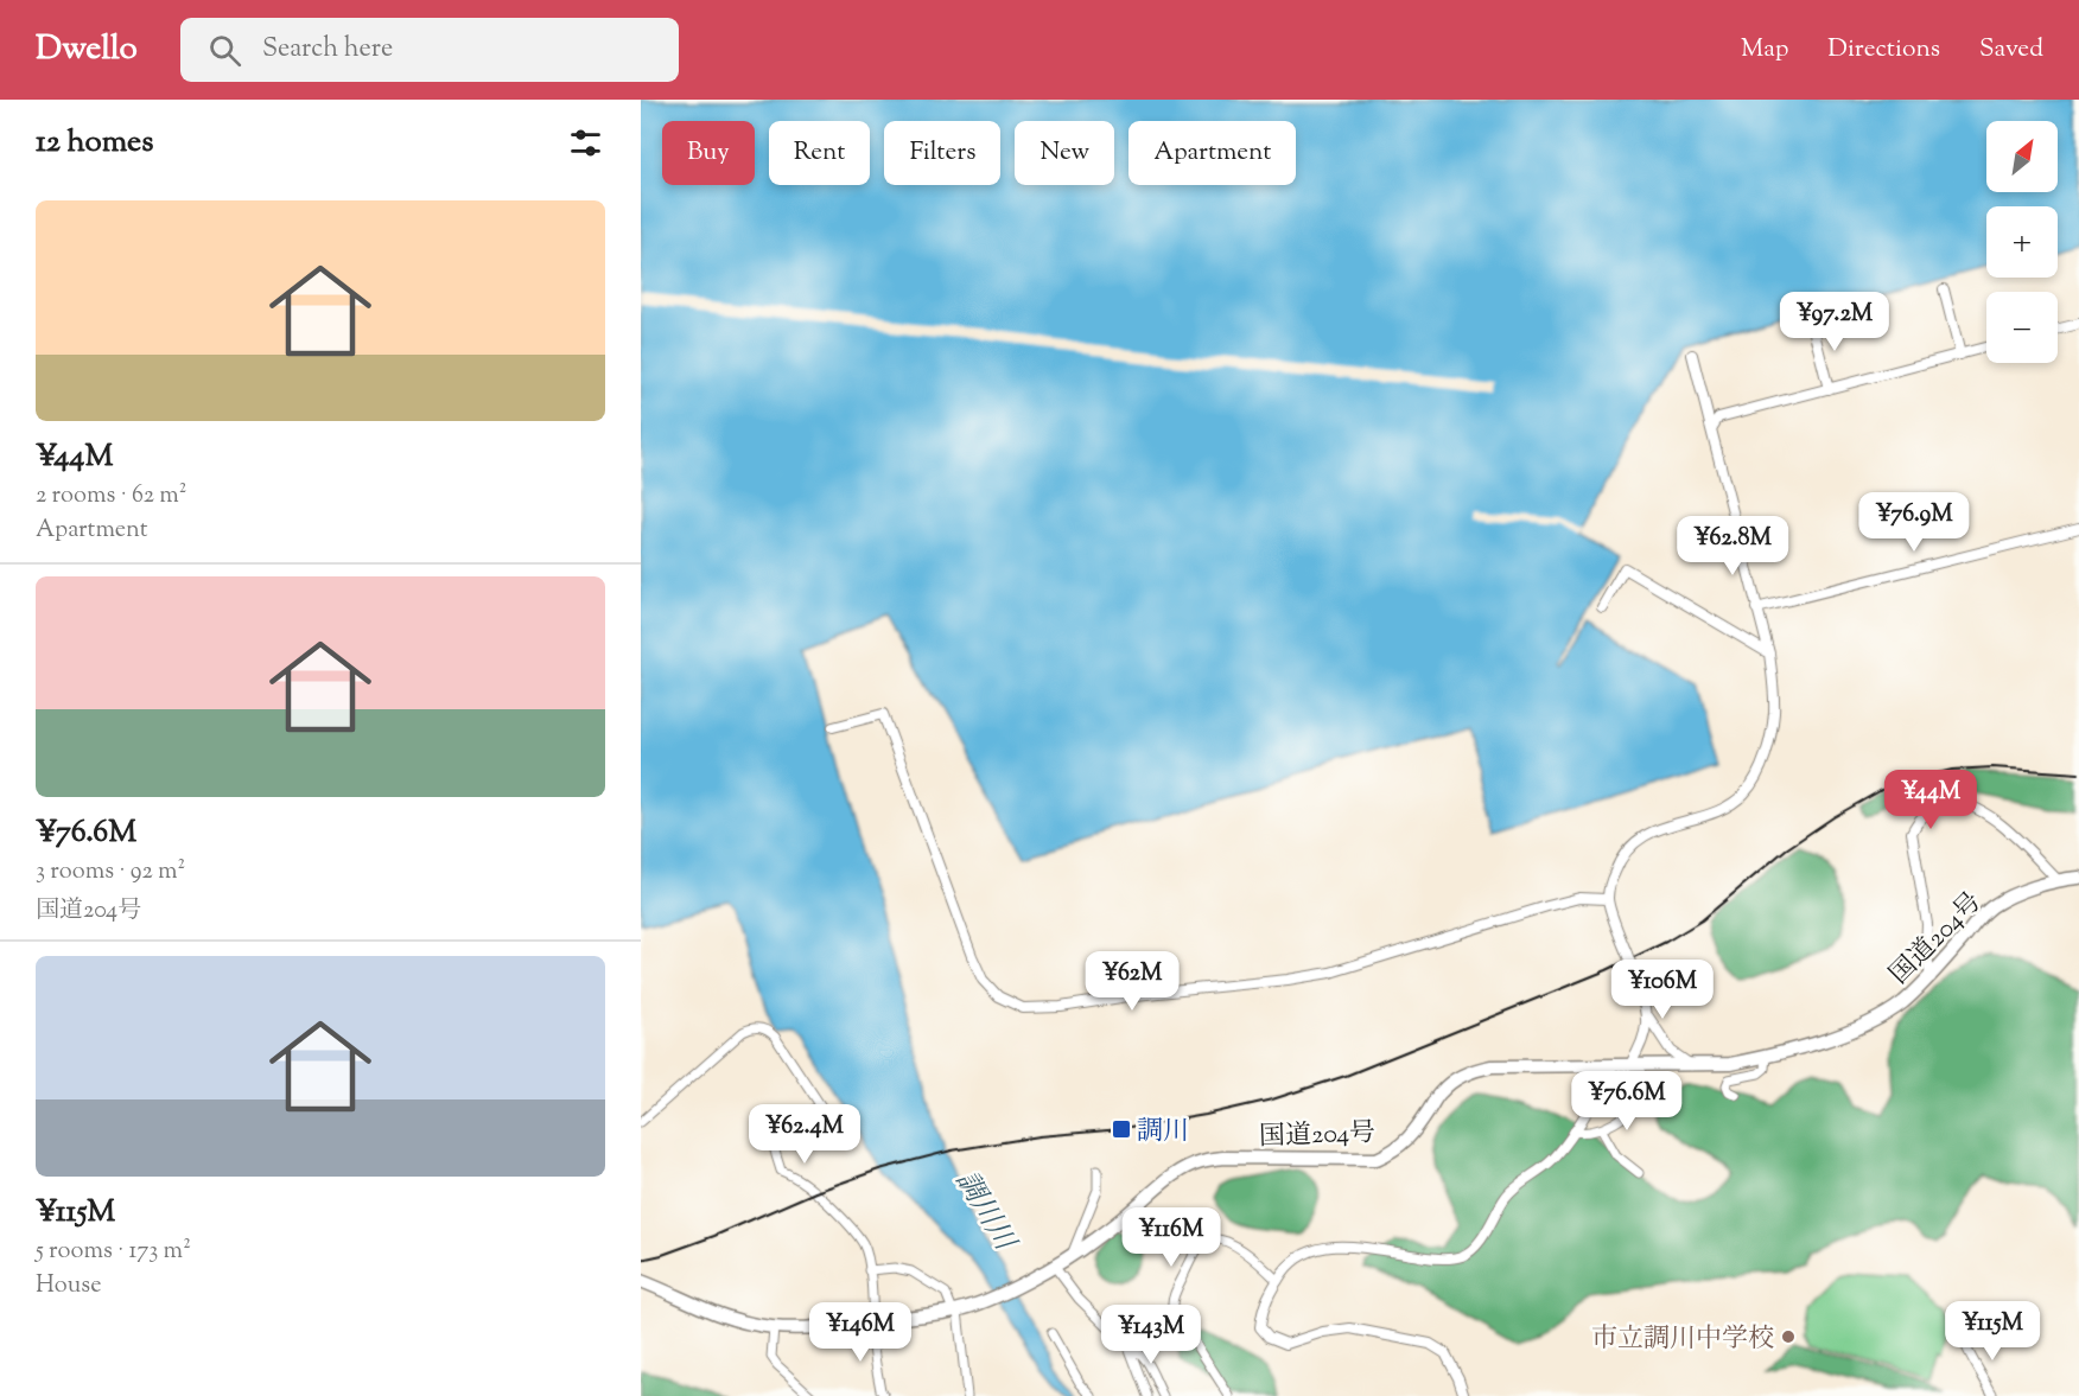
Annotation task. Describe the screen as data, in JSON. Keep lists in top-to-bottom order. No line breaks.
{"streets":{"highway":["国道204号"]},"water":["調川川"],"places":{"transit":["調川"],"other":["市立調川中学校"]},"north":"top right","page":{"header":"Dwello","search":"Search here","nav":["Map","Directions","Saved"],"heading":"12 homes","map_buttons":["+","−"],"chip":["Buy","Rent","Filters","New","Apartment"],"list":[{"name":"¥44M","note":"2 rooms · 62 m² · Apartment"},{"name":"¥76.6M","note":"3 rooms · 92 m² · 国道204号"},{"name":"¥115M","note":"5 rooms · 173 m² · House"}],"price":["¥97.2M","¥76.9M","¥62.8M","¥44M","¥62M","¥106M","¥76.6M","¥62.4M","¥116M","¥115M","¥146M","¥143M"]}}
